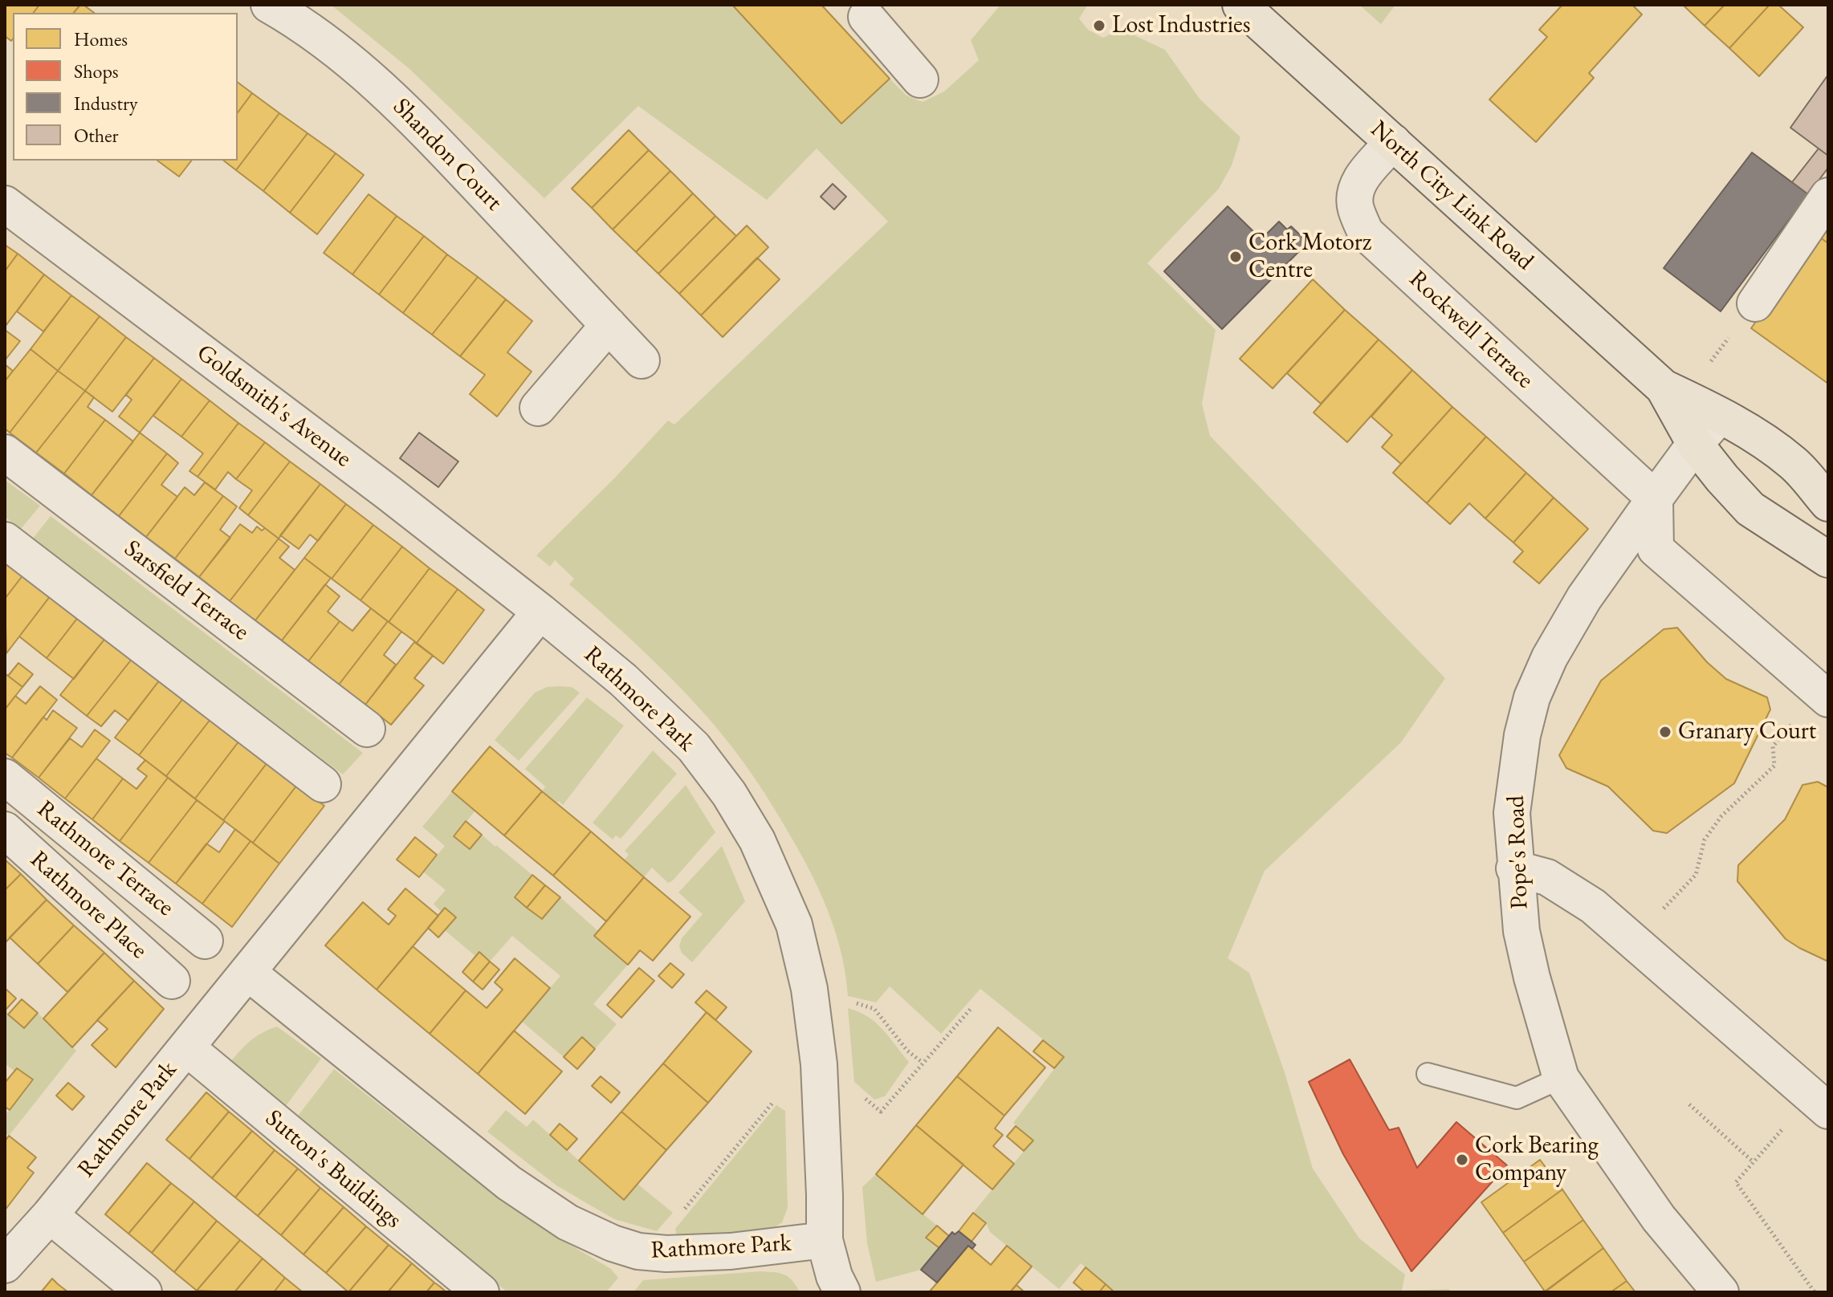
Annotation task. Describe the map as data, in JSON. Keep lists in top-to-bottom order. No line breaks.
{"streets":{"highway":["North City Link Road"],"street":["Shandon Court","Rockwell Terrace","Goldsmith's Avenue","Sarsfield Terrace","Rathmore Park","Pope's Road","Rathmore Terrace","Rathmore Place","Sutton's Buildings"]},"crossings":[["North City Link Road","Rockwell Terrace"],["North City Link Road","Pope's Road"],["Rockwell Terrace","Pope's Road"],["Goldsmith's Avenue","Rathmore Park"],["Rathmore Park","Sutton's Buildings"]],"places":["Lost Industries","Cork Motorz Centre","Granary Court","Cork Bearing Company"],"legend":["Homes","Shops","Industry","Other"]}
